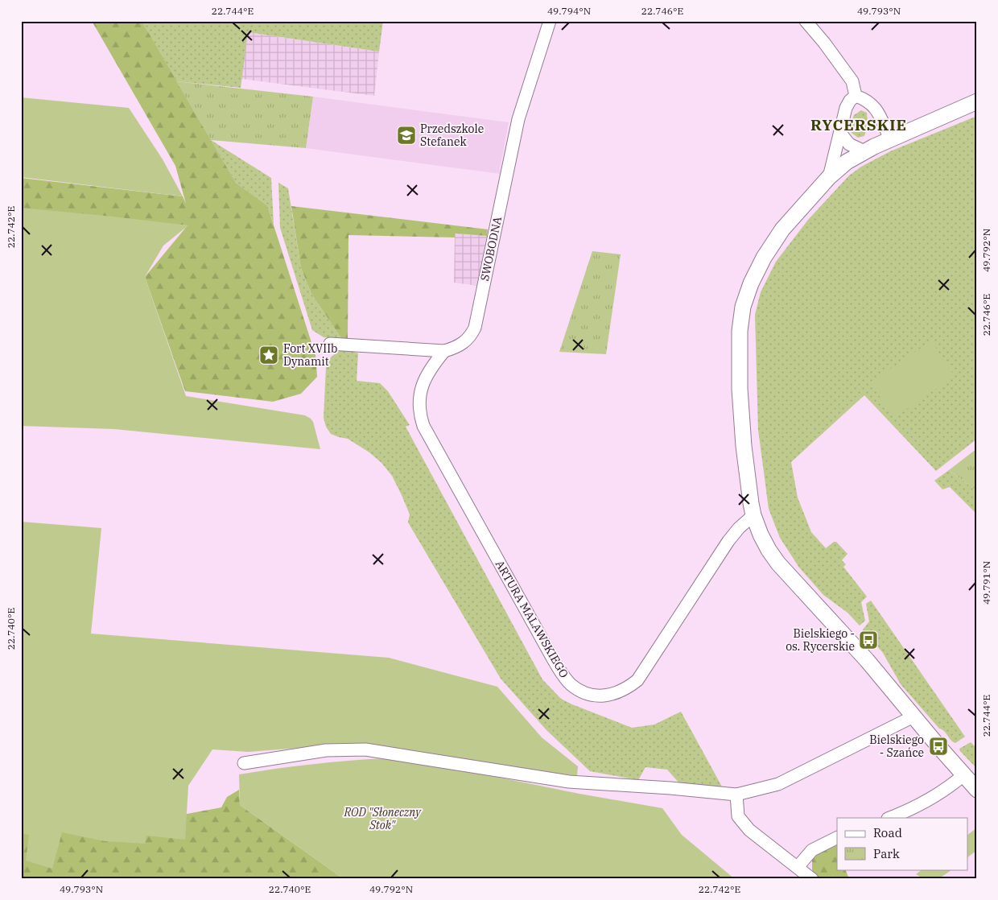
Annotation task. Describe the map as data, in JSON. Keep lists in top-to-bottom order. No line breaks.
{"streets":{"street":["SWOBODNA","ARTURA MALAWSKIEGO"]},"crossings":[["SWOBODNA","ARTURA MALAWSKIEGO"]],"districts":["RYCERSKIE"],"parks":["ROD \"Słoneczny Stok\""],"places":{"school or university":["Przedszkole Stefanek"],"place":["Fort XVIIb Dynamit"],"bus stop":["Bielskiego - os. Rycerskie","Bielskiego - Szańce"]},"legend":["Road","Park"],"coordinates":["22.744°E","49.794°N","22.746°E","49.793°N","22.742°E","49.792°N","49.791°N","22.740°E"]}
